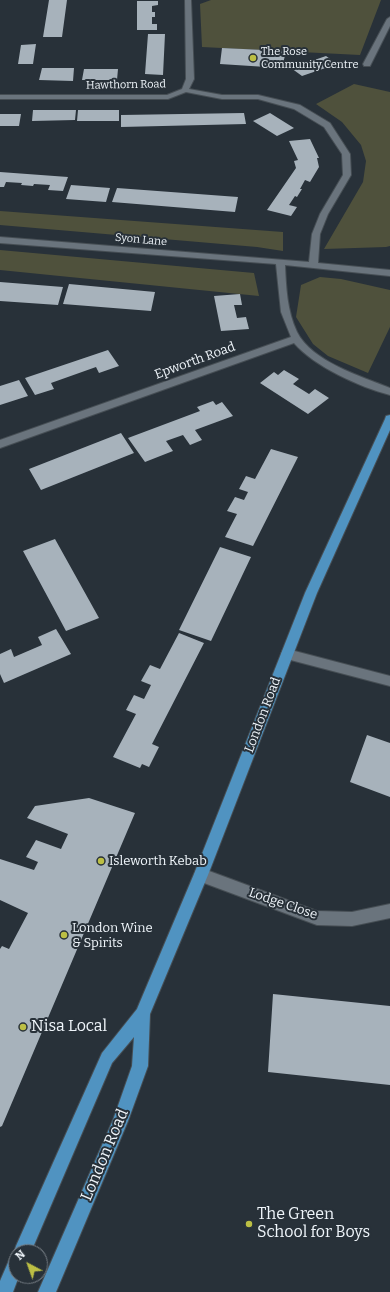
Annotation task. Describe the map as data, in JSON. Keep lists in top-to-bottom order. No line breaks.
{"streets":{"main road":["London Road"],"street":["Hawthorn Road","Syon Lane","Epworth Road","Lodge Close"]},"crossings":[["London Road","Lodge Close"]],"places":["The Rose Community Centre","Isleworth Kebab","London Wine & Spirits","Nisa Local","The Green School for Boys"],"north":"top left"}
